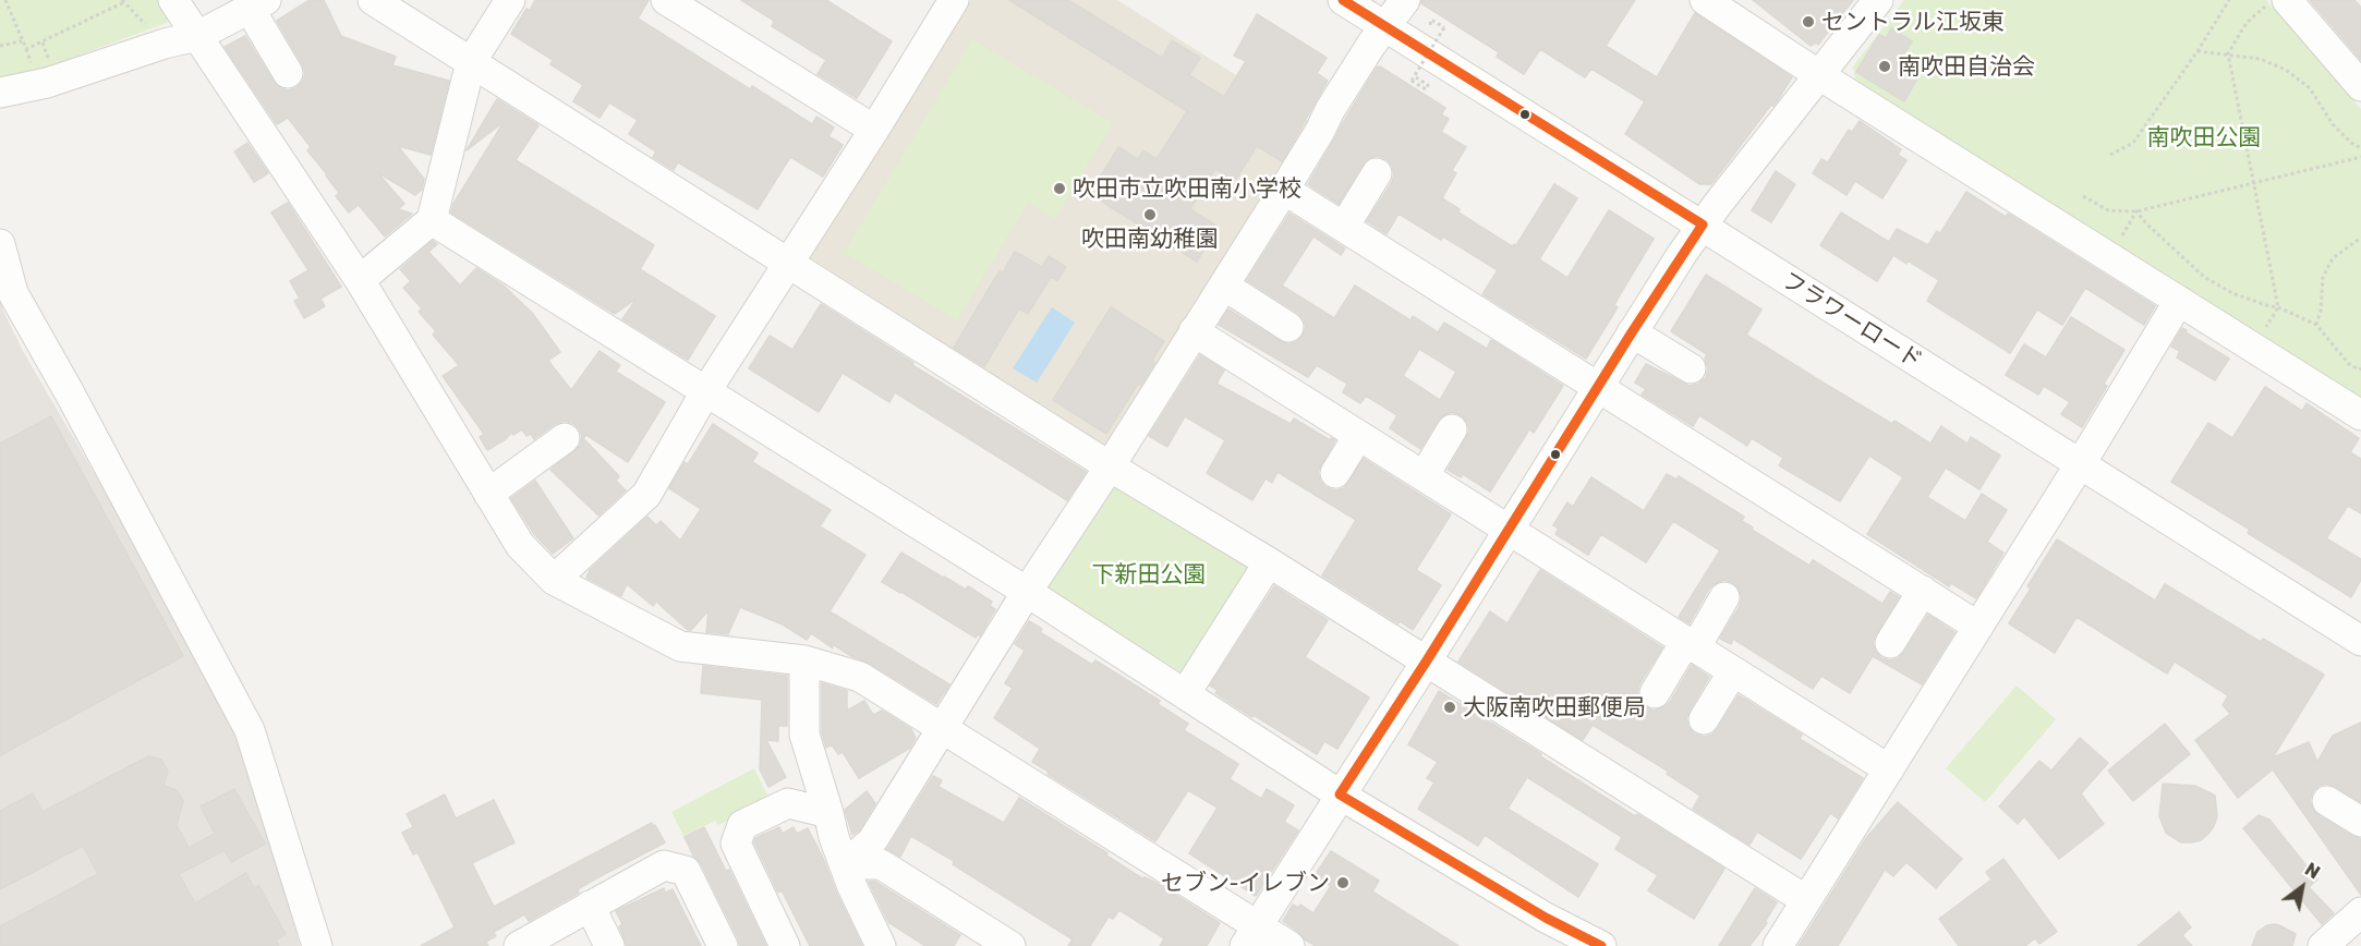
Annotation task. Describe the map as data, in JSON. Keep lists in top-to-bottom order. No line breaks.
{"streets":{"street":["フラワーロード"]},"parks":["南吹田公園","下新田公園"],"places":["セントラル江坂東","南吹田自治会","吹田市立吹田南小学校","吹田南幼稚園","大阪南吹田郵便局","セブン-イレブン"],"north":"top right"}
